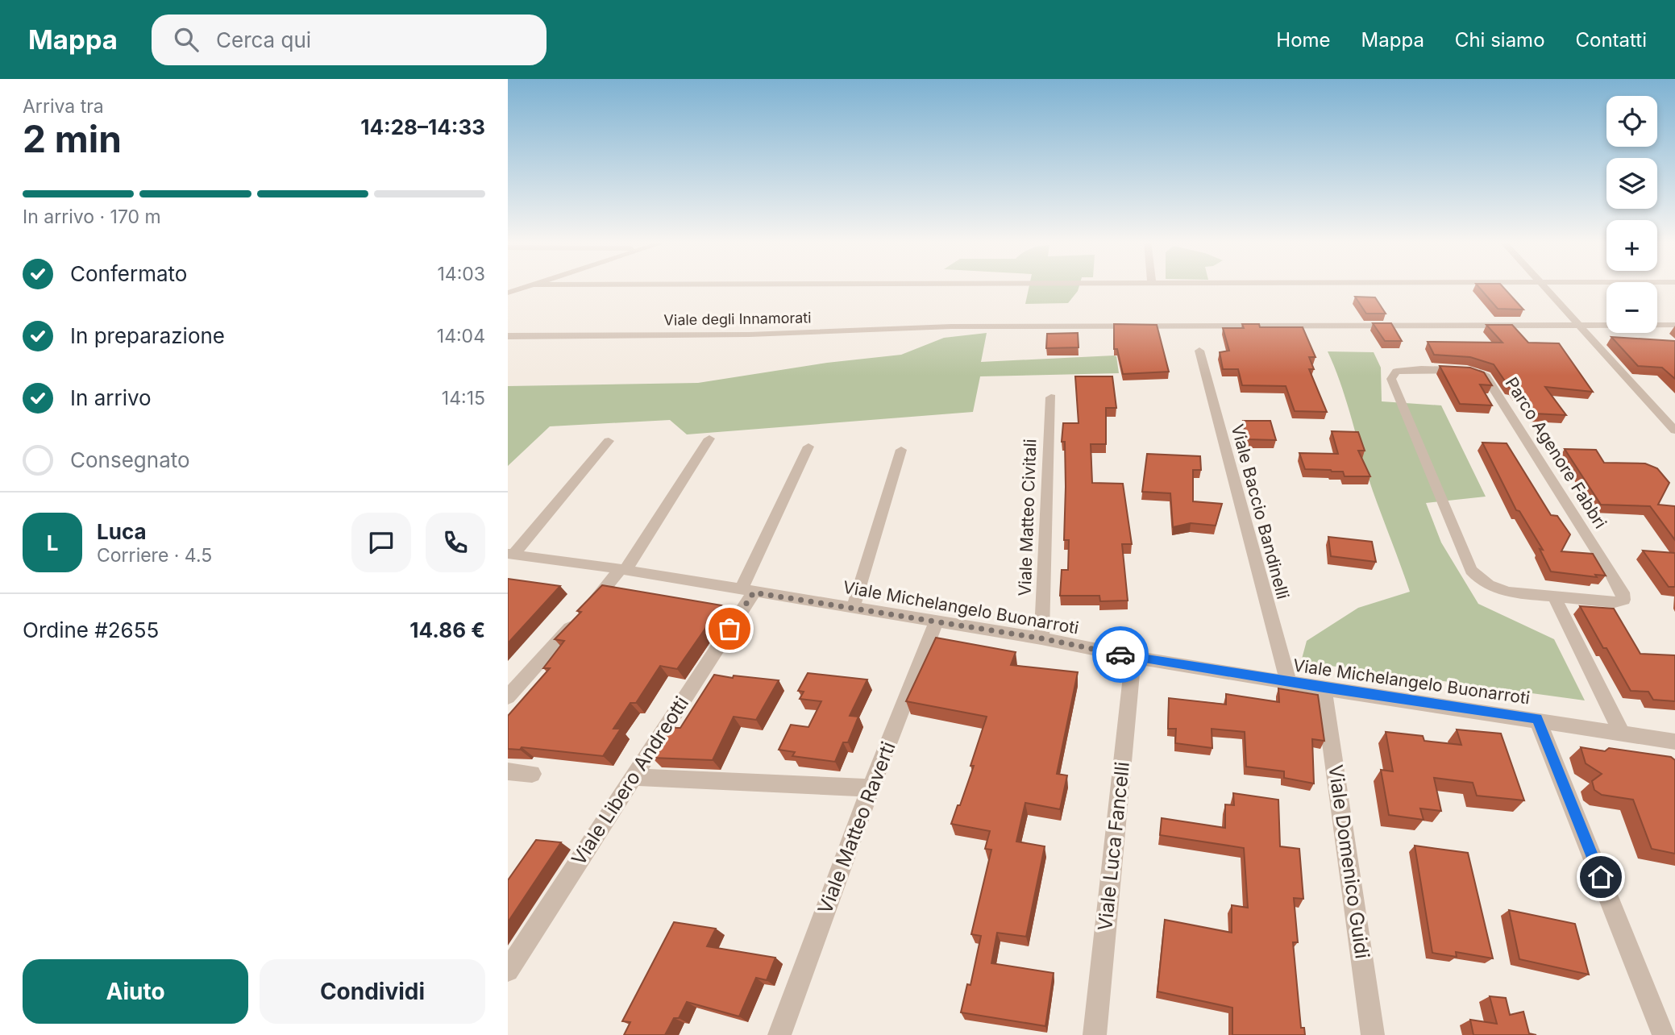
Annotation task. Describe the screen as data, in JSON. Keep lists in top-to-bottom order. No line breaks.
{"streets":{"street":["Viale degli Innamorati","Parco Agenore Fabbri","Viale Baccio Bandinelli","Viale Matteo Civitali","Viale Michelangelo Buonarroti","Viale Libero Andreotti","Viale Matteo Raverti","Viale Luca Fancelli","Viale Domenico Guidi"]},"crossings":[["Viale Baccio Bandinelli","Viale Michelangelo Buonarroti"],["Viale Matteo Civitali","Viale Michelangelo Buonarroti"],["Viale Michelangelo Buonarroti","Viale Libero Andreotti"],["Viale Michelangelo Buonarroti","Viale Matteo Raverti"],["Viale Michelangelo Buonarroti","Viale Luca Fancelli"],["Viale Michelangelo Buonarroti","Viale Domenico Guidi"]],"page":{"header":"Mappa","search":"Cerca qui","nav":["Home","Mappa","Chi siamo","Contatti"],"heading":["2 min","Arriva tra","14:28–14:33"],"panel":["Luca","Corriere · 4.5","Ordine #2655","14.86 €"],"map_buttons":["+","−"],"bar":"In arrivo · 170 m","list":[["Confermato","14:03"],["In preparazione","14:04"],["In arrivo","14:15"],"Consegnato"],"round":"L","buttons":["Aiuto","Condividi"]}}
